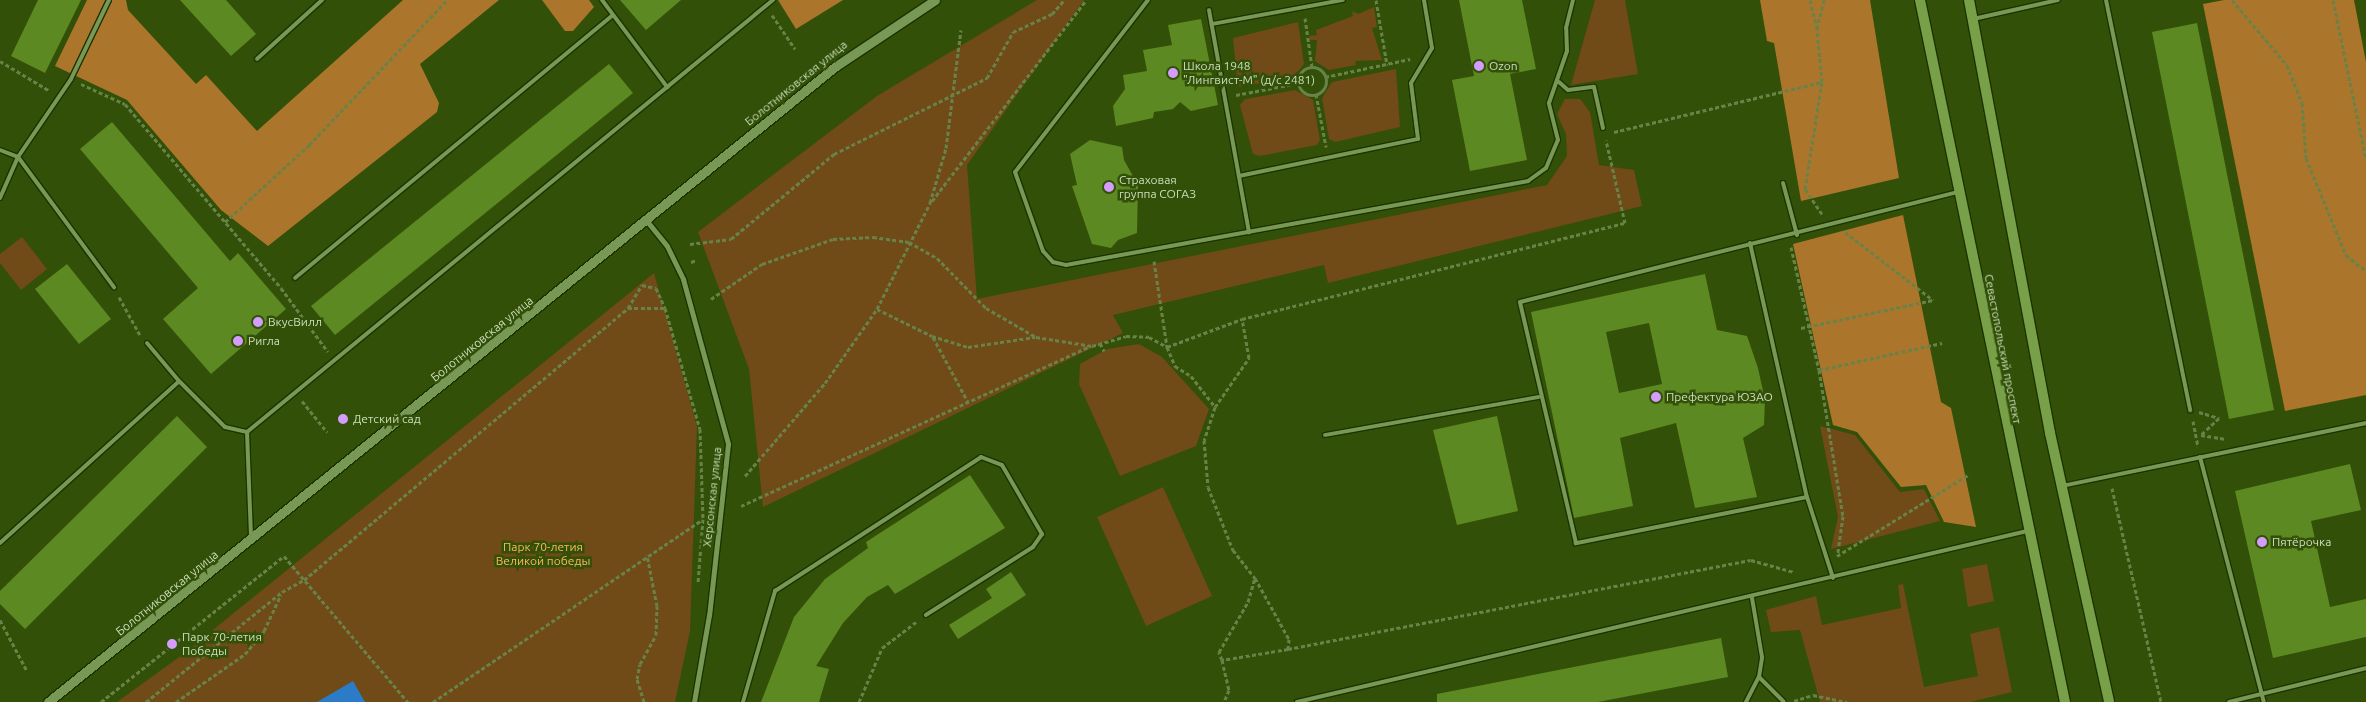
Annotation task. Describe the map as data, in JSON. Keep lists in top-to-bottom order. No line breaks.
{"streets":{"main road":["Севастопольский проспект"],"street":["Болотниковская улица","Херсонская улица"]},"crossings":[["Болотниковская улица","Херсонская улица"]],"parks":["Парк 70-летия Великой победы"],"places":["Ozon","Школа 1948 \"Лингвист-М\" (д/с 2481)","Страховая группа СОГАЗ","ВкусВилл","Ригла","Префектура ЮЗАО","Детский сад","Пятёрочка","Парк 70-летия Победы"]}
